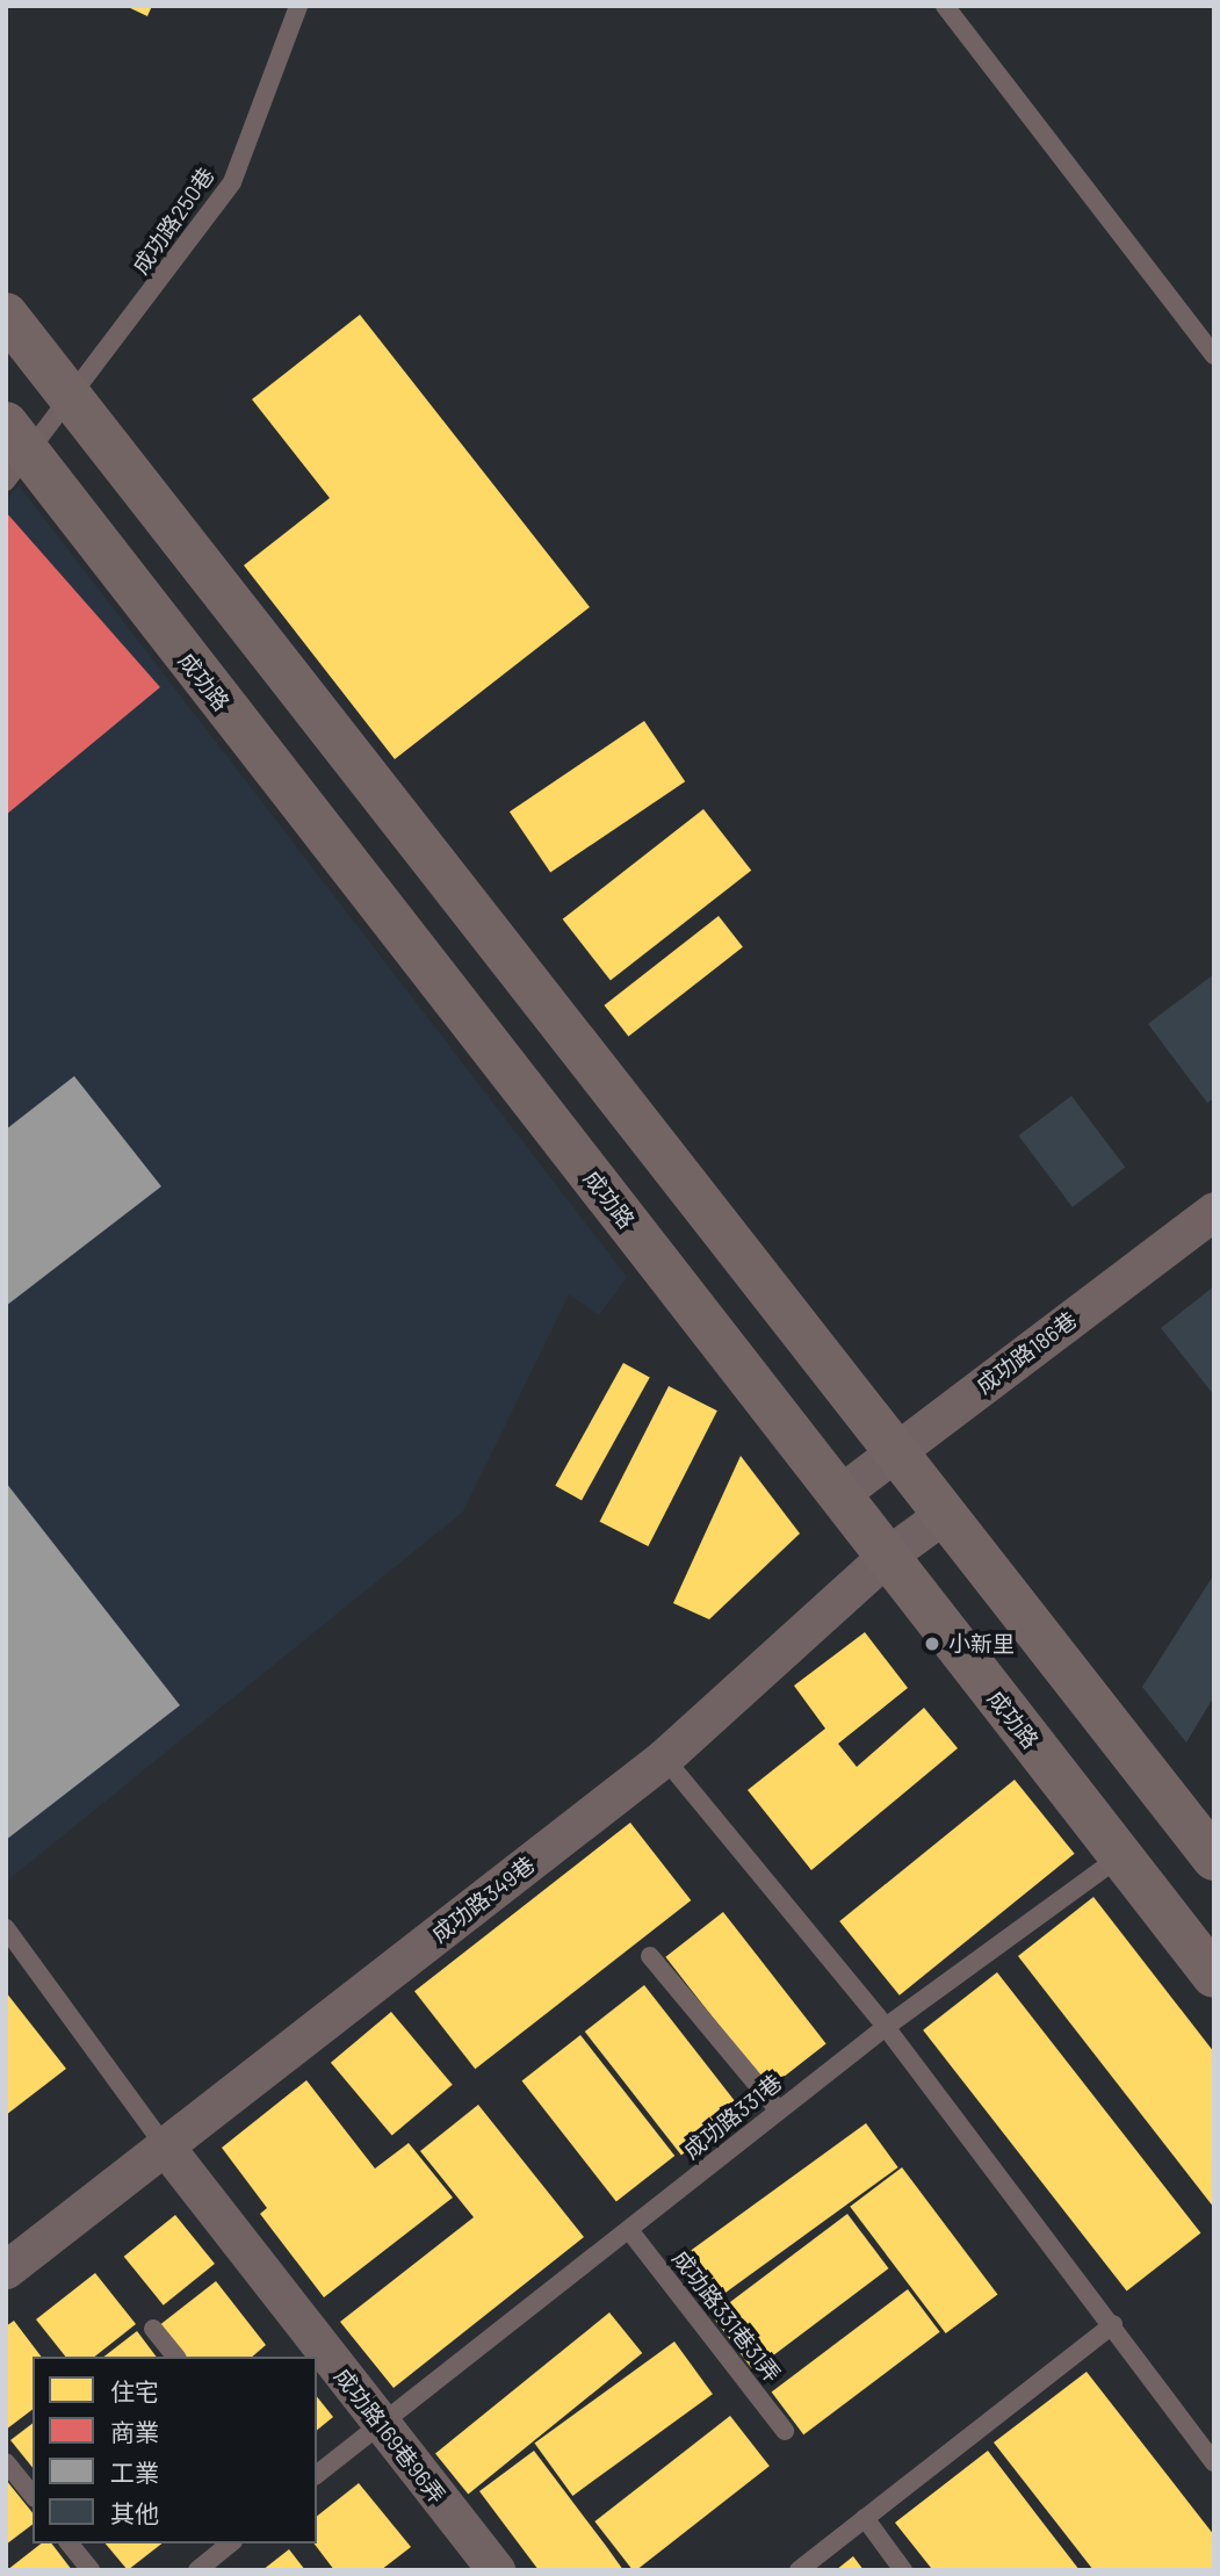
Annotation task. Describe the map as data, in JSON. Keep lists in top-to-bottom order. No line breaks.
{"streets":{"main road":["成功路"],"street":["成功路186巷","成功路349巷","成功路169巷96弄"],"lane":["成功路250巷","成功路331巷","成功路331巷31弄"]},"crossings":[["成功路250巷","成功路"],["成功路","成功路186巷"],["成功路","成功路349巷"],["成功路","成功路331巷"],["成功路349巷","成功路169巷96弄"],["成功路331巷","成功路331巷31弄"],["成功路331巷","成功路169巷96弄"]],"places":["小新里"],"legend":["住宅","商業","工業","其他"]}
